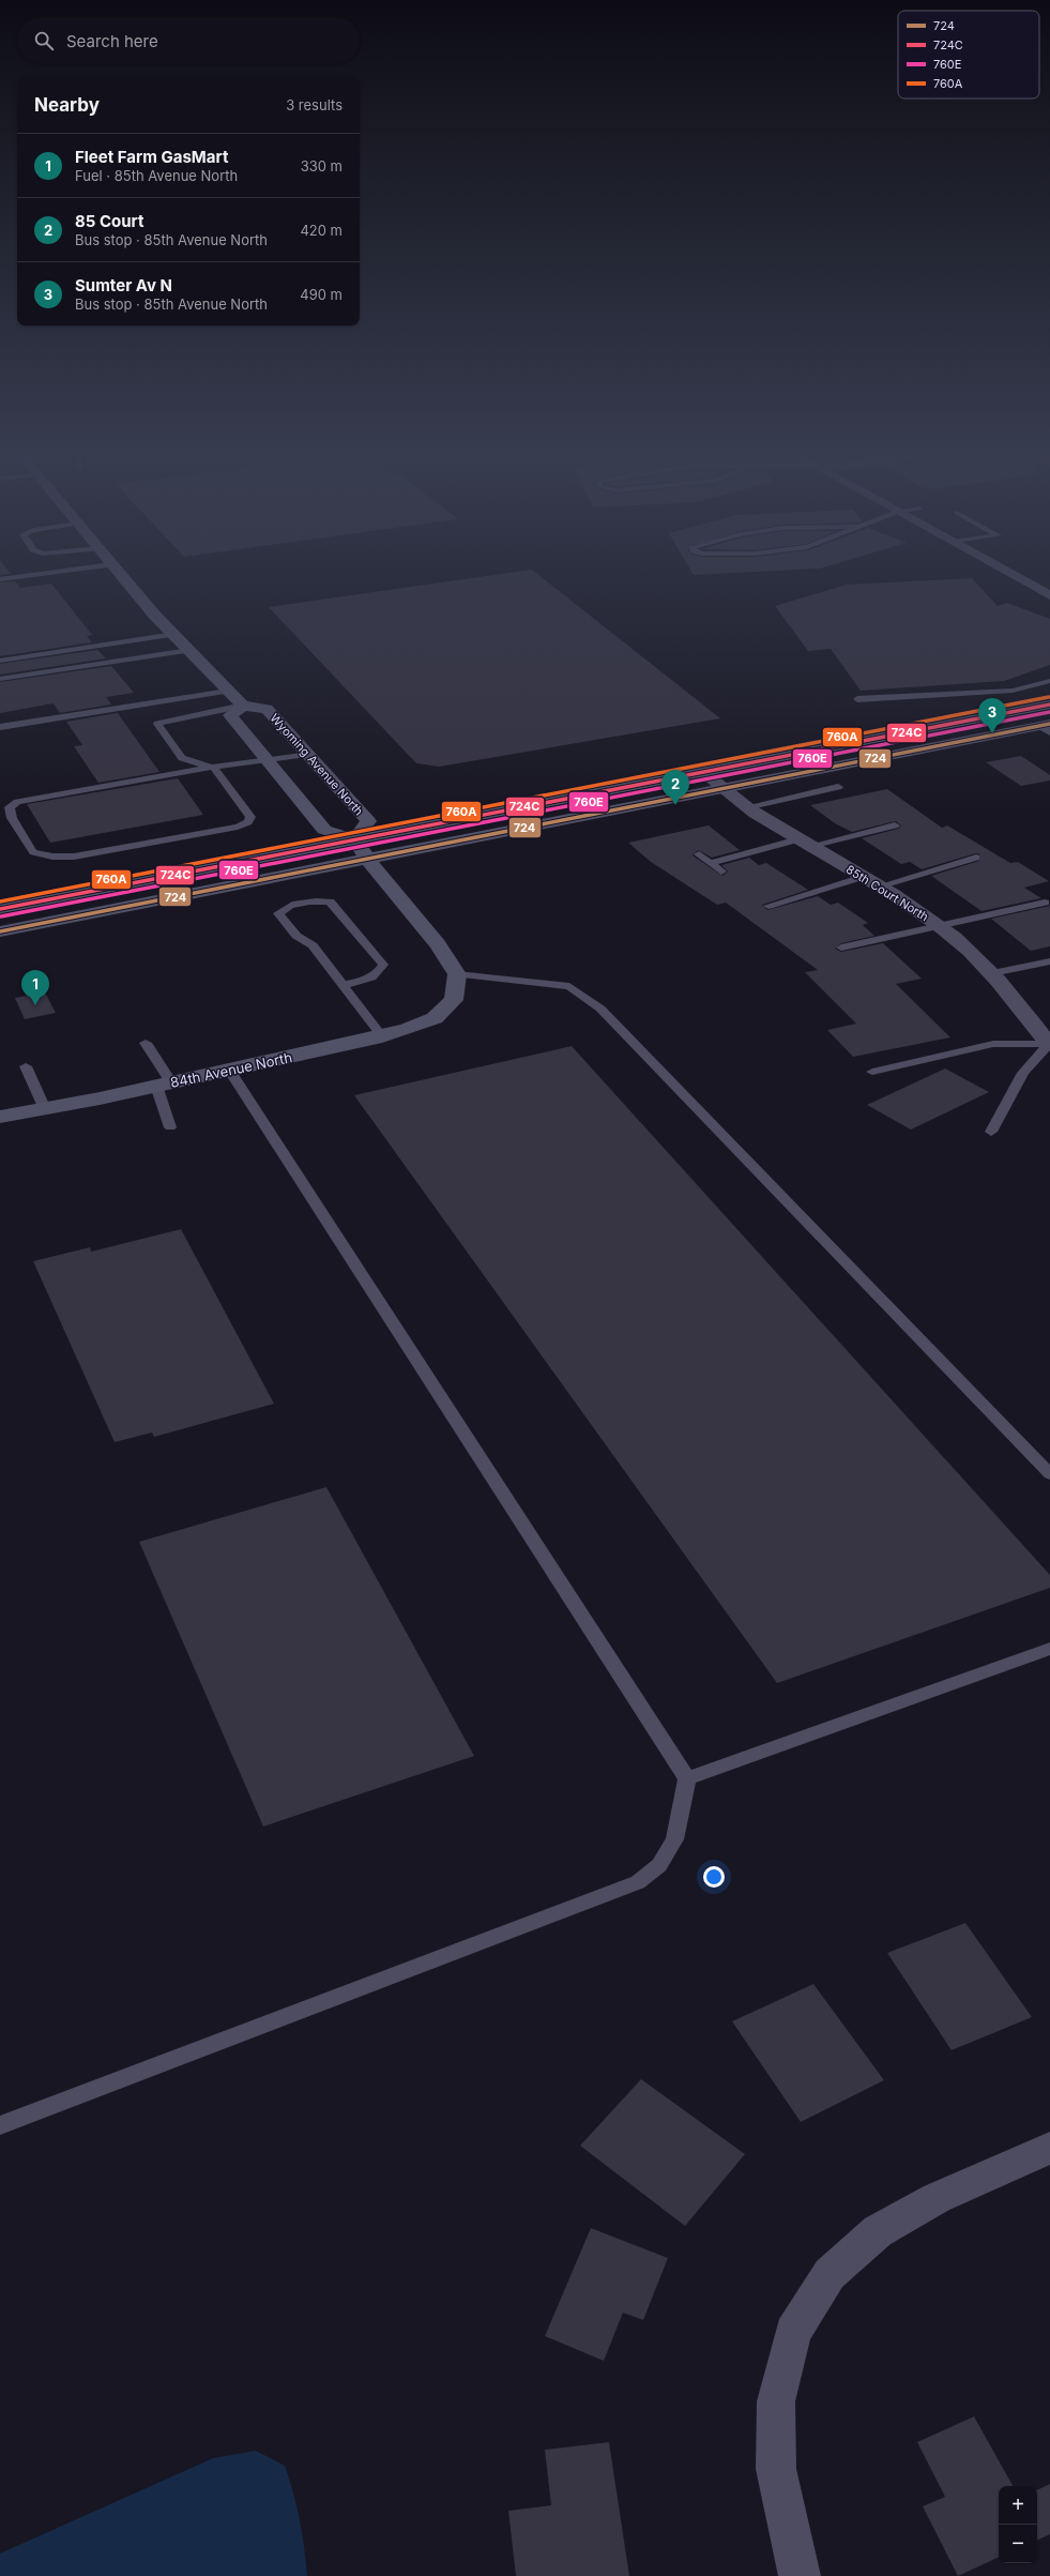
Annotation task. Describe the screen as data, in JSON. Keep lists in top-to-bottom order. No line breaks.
{"streets":{"street":["Wyoming Avenue North","85th Court North","84th Avenue North"]},"lines":["transit line 760A","transit line 724C","transit line 760E","transit line 724"],"legend":["724","724C","760E","760A"],"page":{"search":"Search here","heading":["Nearby","3 results"],"list":[{"mark":"1","name":"Fleet Farm GasMart","note":"Fuel · 85th Avenue North","value":"330 m"},{"mark":"2","name":"85 Court","note":"Bus stop · 85th Avenue North","value":"420 m"},{"mark":"3","name":"Sumter Av N","note":"Bus stop · 85th Avenue North","value":"490 m"}],"pins":["3","2","1"],"map_buttons":["+","−"]}}
